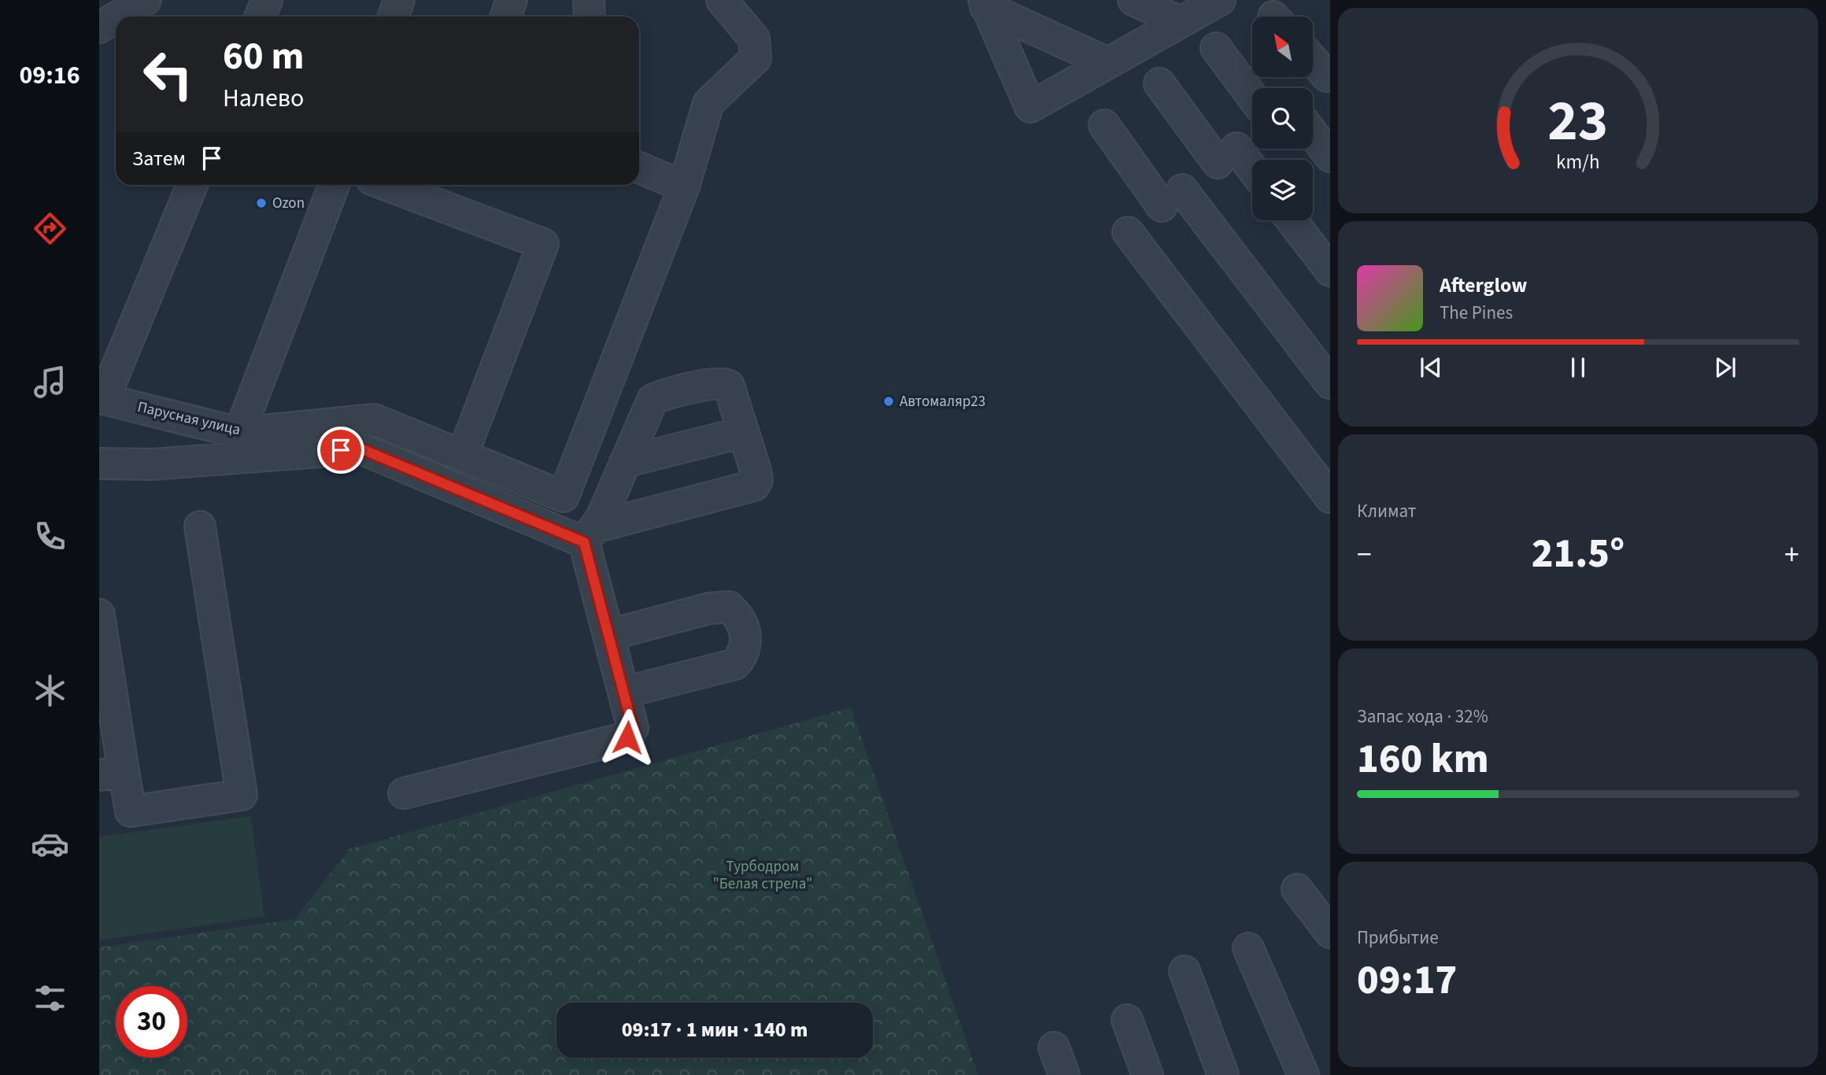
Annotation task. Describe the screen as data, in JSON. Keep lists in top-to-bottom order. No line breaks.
{"streets":{"street":["Парусная улица"]},"parks":["Турбодром \"Белая стрела\""],"places":["Ozon","Автомаляр23"],"north":"top left","page":{"tabs":"09:16","turn":["60 m","Налево"],"then":"Затем","song":["Afterglow","The Pines"],"tile":["Климат",["Запас хода · 32%","160 km"],["Прибытие","09:17"]],"heat":["−","21.5°","+"],"limit":"30","trip":"09:17 · 1 мин · 140 m","gauge":["23","km/h"]}}
